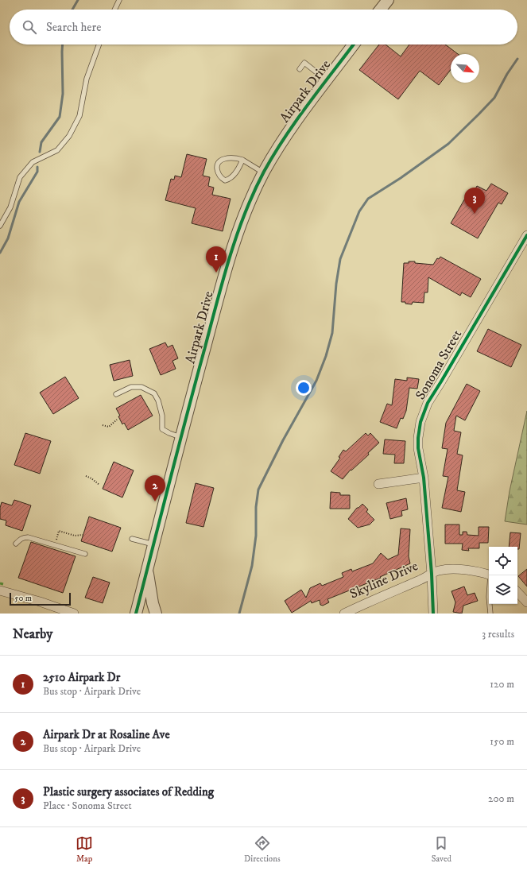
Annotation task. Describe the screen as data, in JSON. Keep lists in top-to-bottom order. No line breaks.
{"streets":{"street":["Airpark Drive","Sonoma Street","Skyline Drive"]},"crossings":[["Sonoma Street","Skyline Drive"]],"scale_bar":"50 m","north":"bottom right","page":{"search":"Search here","pins":["3","1","2"],"scale":"50 m","heading":["Nearby","3 results"],"list":[{"mark":"1","name":"2510 Airpark Dr","note":"Bus stop · Airpark Drive","value":"120 m"},{"mark":"2","name":"Airpark Dr at Rosaline Ave","note":"Bus stop · Airpark Drive","value":"150 m"},{"mark":"3","name":"Plastic surgery associates of Redding","note":"Place · Sonoma Street","value":"200 m"}],"nav":["Map","Directions","Saved"]}}
